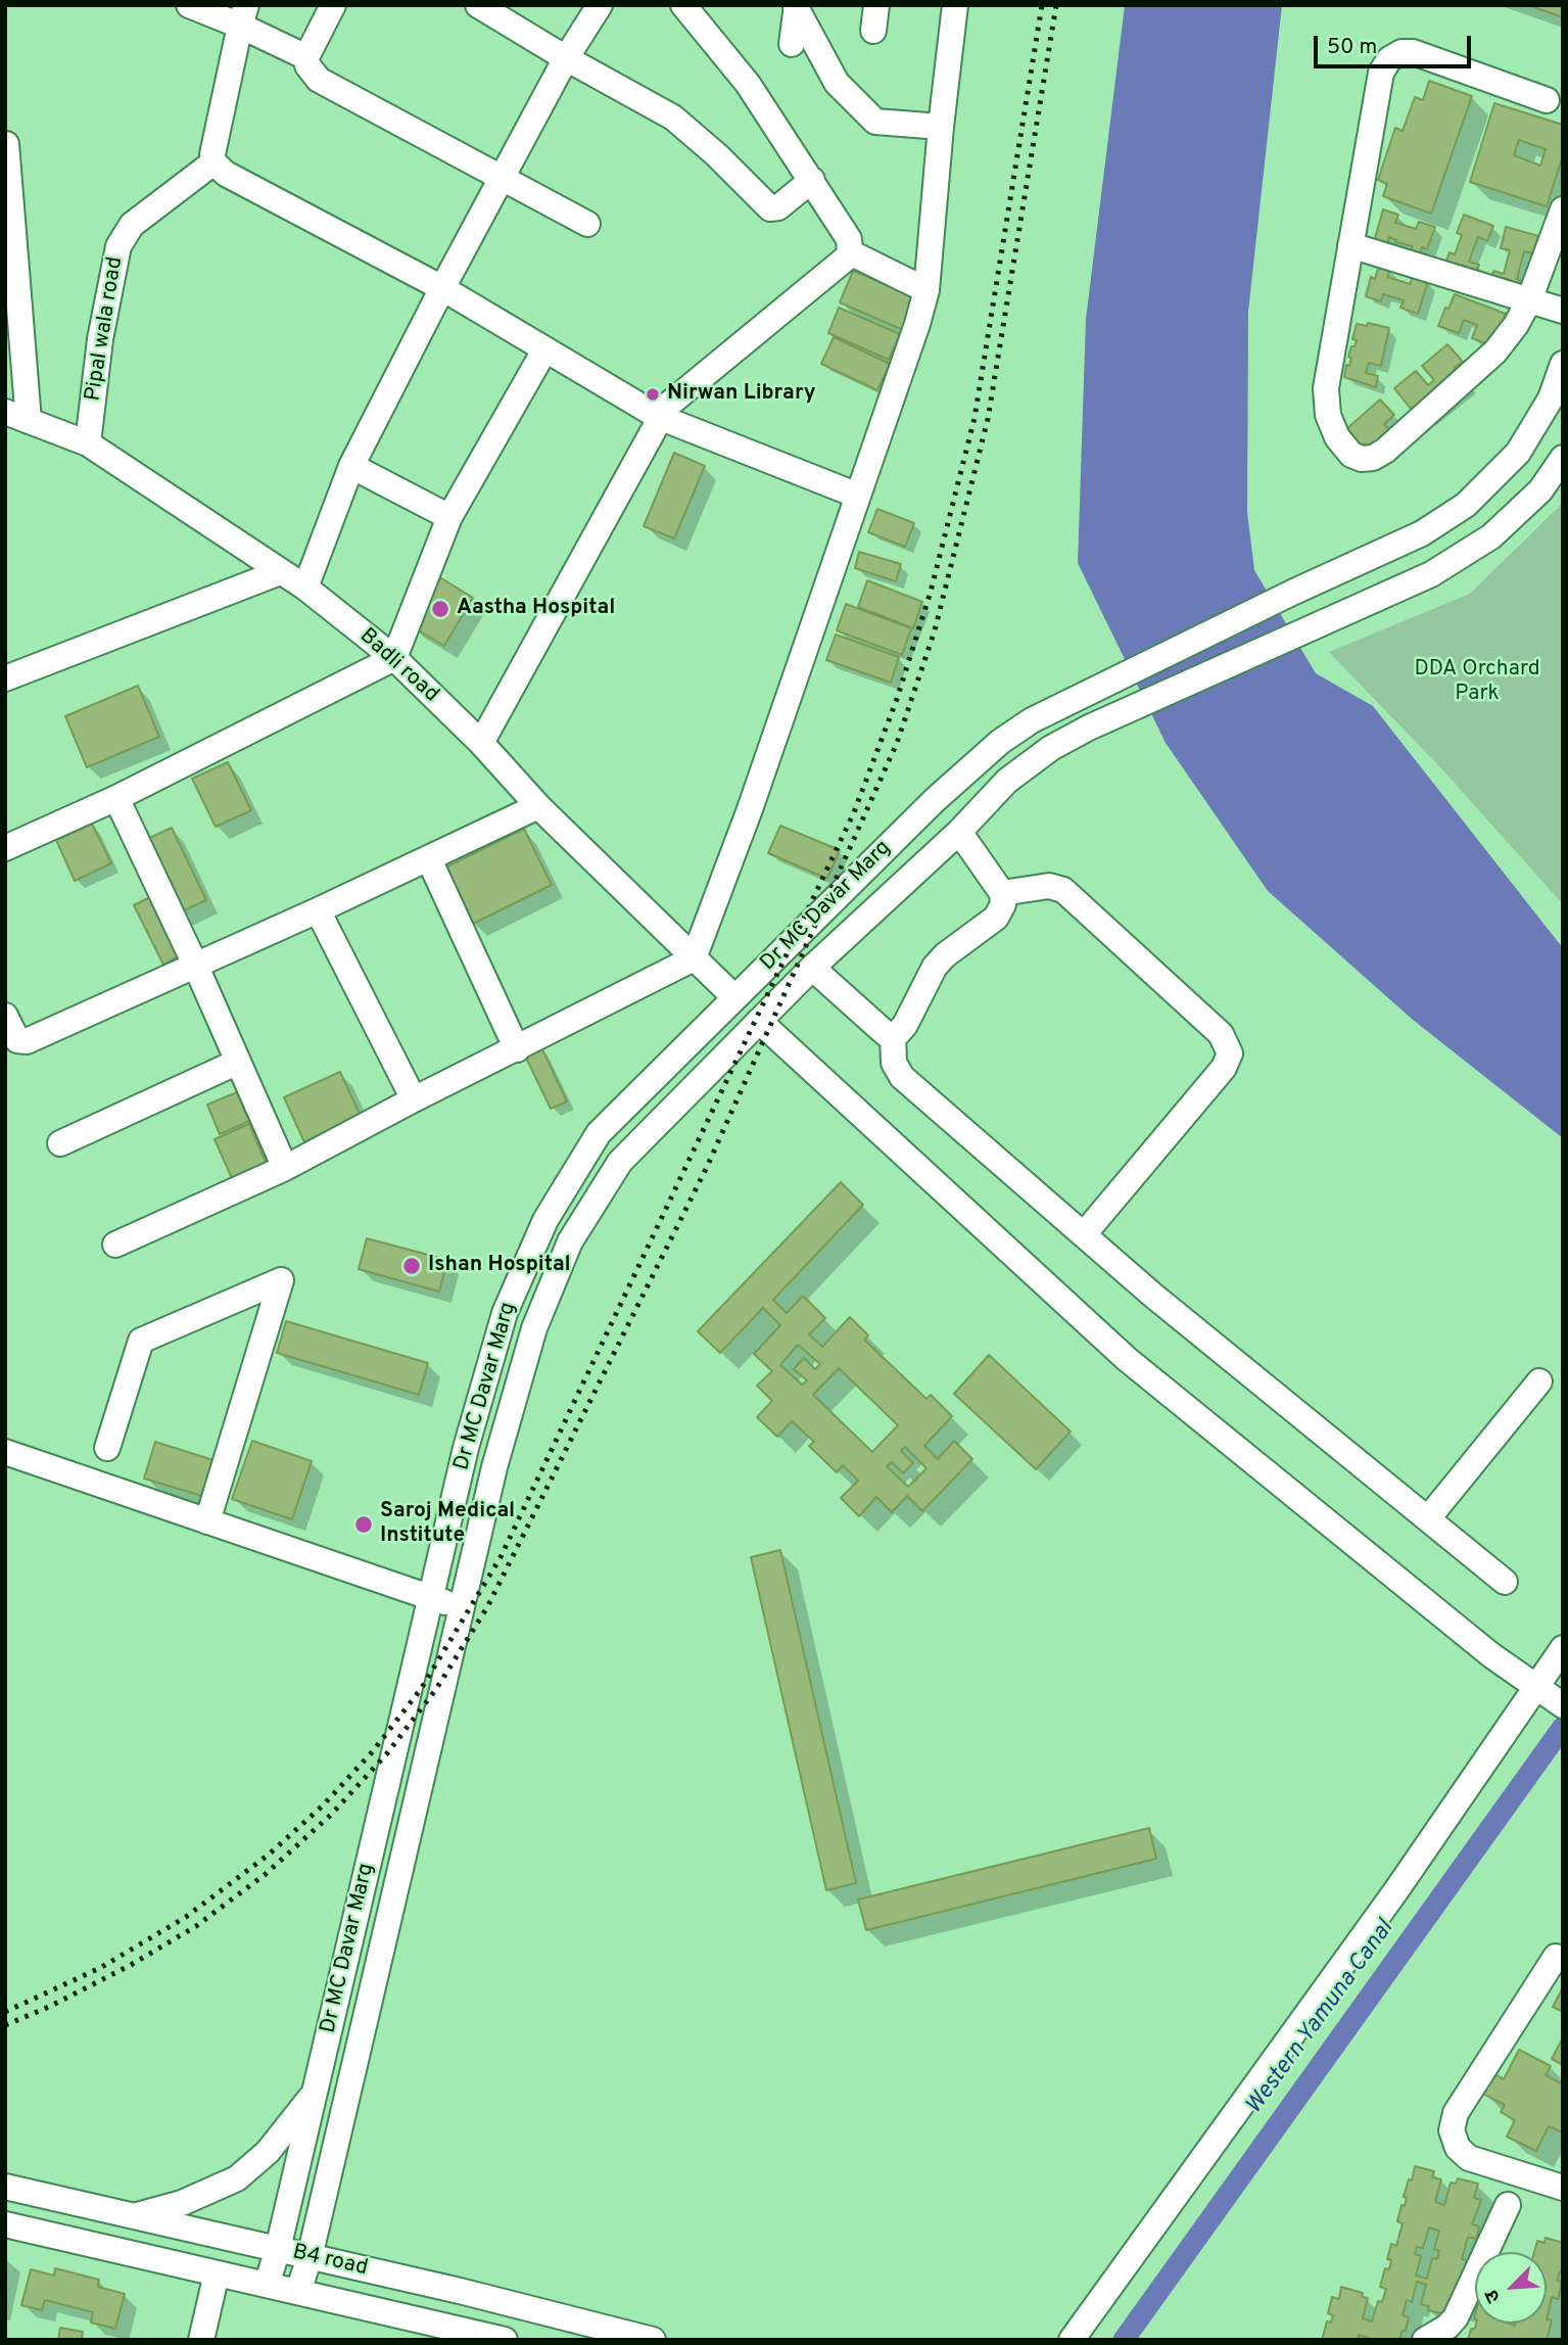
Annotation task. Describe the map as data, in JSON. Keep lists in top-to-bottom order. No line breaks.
{"streets":{"street":["Pipal wala road","Badli road","Dr MC Davar Marg","B4 road"]},"crossings":[["Pipal wala road","Badli road"],["Badli road","Dr MC Davar Marg"],["Dr MC Davar Marg","B4 road"]],"water":["Western Yamuna Canal"],"parks":["DDA Orchard Park"],"places":["Nirwan Library","Aastha Hospital","Ishan Hospital","Saroj Medical Institute"],"scale_bar":"50 m","north":"bottom left"}
